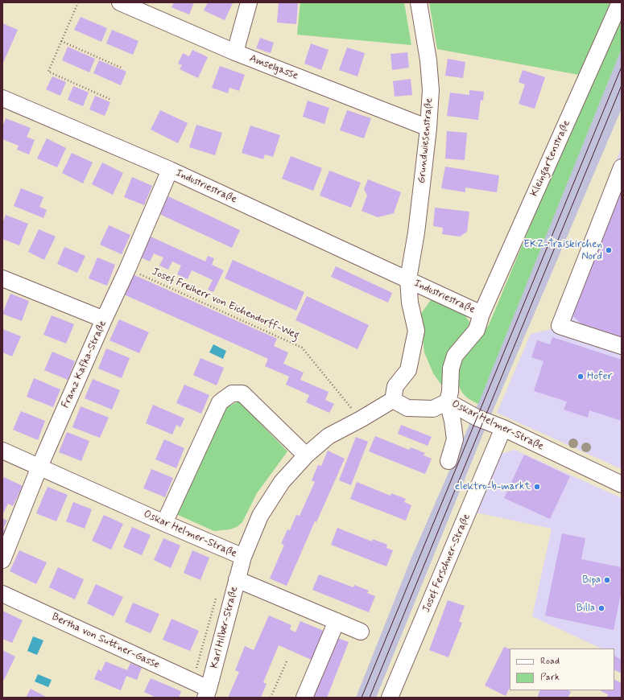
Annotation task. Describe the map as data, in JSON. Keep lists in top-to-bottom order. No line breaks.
{"streets":{"street":["Amselgasse","Grundwiesenstraße","Kleingartenstraße","Industriestraße","Franz Kafka-Straße","Oskar Helmer-Straße","Josef Ferschner-Straße","Karl Hilber-Straße","Bertha von Suttner-Gasse"],"path":["Josef Freiherr von Eichendorff-Weg"]},"crossings":[["Amselgasse","Grundwiesenstraße"],["Grundwiesenstraße","Industriestraße"],["Kleingartenstraße","Industriestraße"],["Industriestraße","Franz Kafka-Straße"],["Industriestraße","Oskar Helmer-Straße"],["Josef Freiherr von Eichendorff-Weg","Franz Kafka-Straße"],["Josef Freiherr von Eichendorff-Weg","Oskar Helmer-Straße"],["Franz Kafka-Straße","Oskar Helmer-Straße"],["Oskar Helmer-Straße","Josef Ferschner-Straße"],["Oskar Helmer-Straße","Karl Hilber-Straße"],["Karl Hilber-Straße","Bertha von Suttner-Gasse"]],"places":["EKZ-Traiskirchen Nord","Hofer","elektro-b-markt","Bipa","Billa"],"legend":["Road","Park"]}
